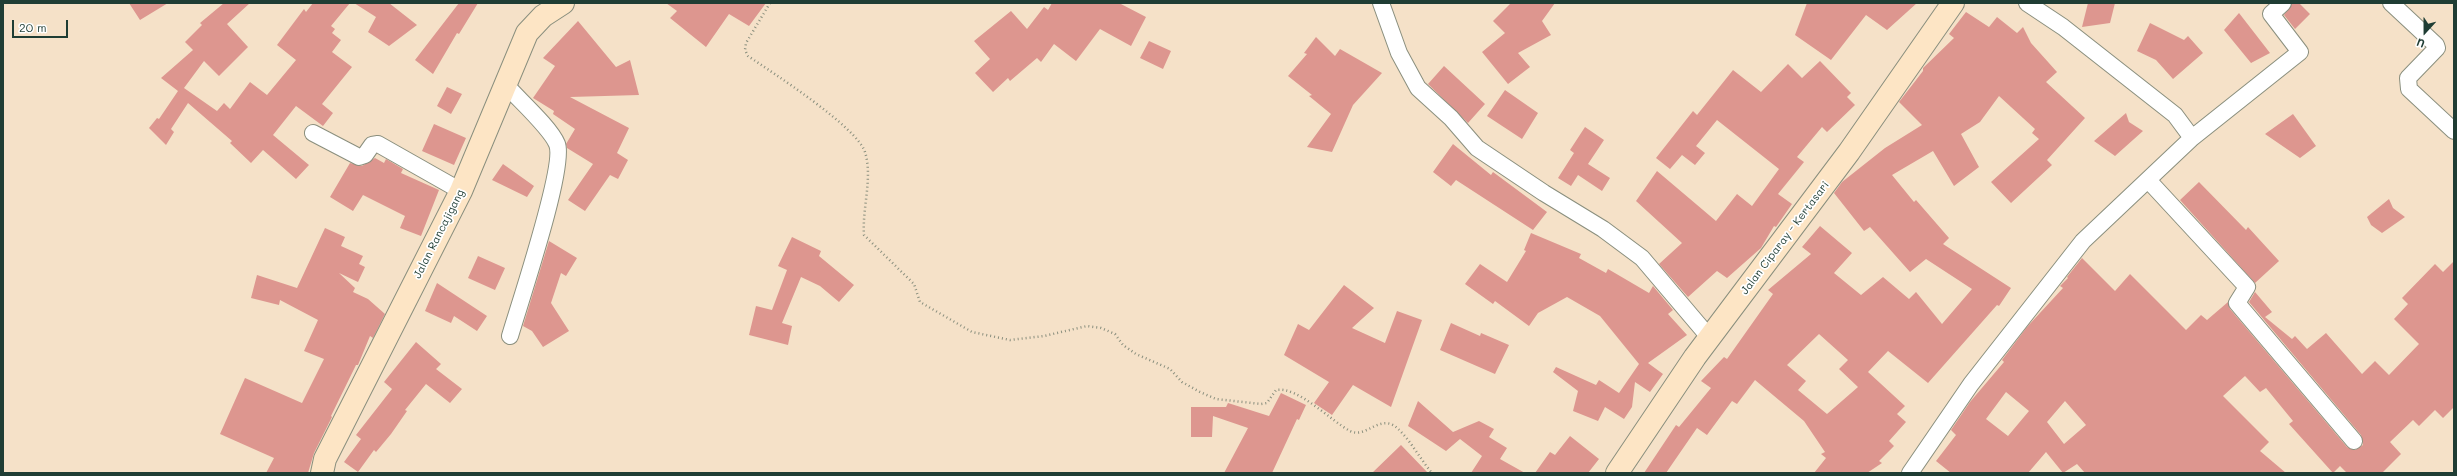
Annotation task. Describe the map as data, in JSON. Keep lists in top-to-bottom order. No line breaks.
{"streets":{"main road":["Jalan Rancajigang","Jalan Ciparay - Kertasari"]},"scale_bar":"20 m","north":"bottom"}
